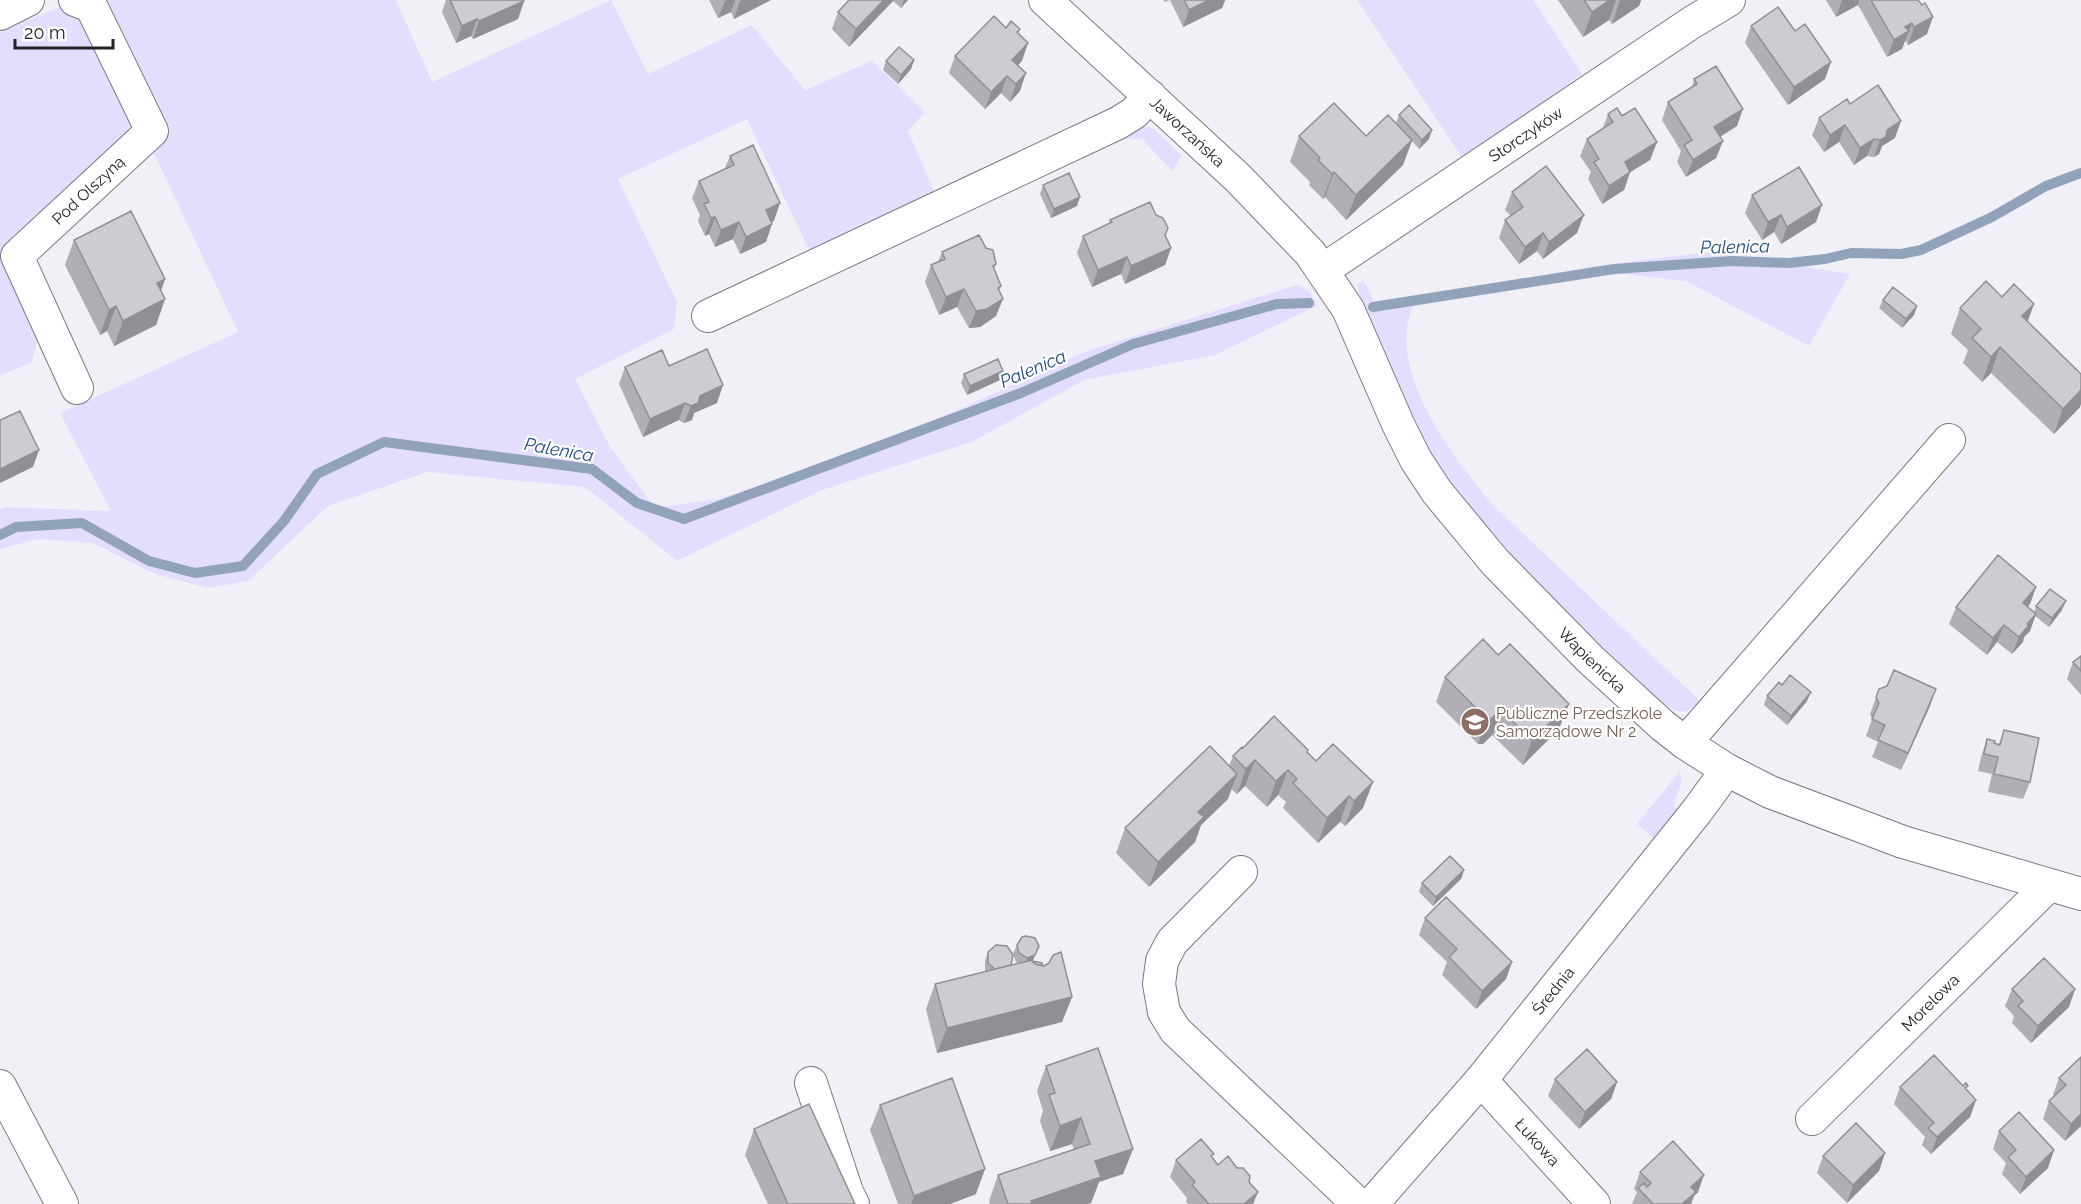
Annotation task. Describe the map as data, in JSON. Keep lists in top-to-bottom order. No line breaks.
{"streets":{"street":["Jaworzańska","Storczyków","Pod Olszyną","Wapienicka","Średnia","Morelowa","Łukowa"]},"crossings":[["Jaworzańska","Storczyków"],["Jaworzańska","Wapienicka"],["Storczyków","Wapienicka"],["Wapienicka","Średnia"],["Wapienicka","Morelowa"],["Średnia","Łukowa"]],"water":["Palenica"],"places":{"school or university":["Publiczne Przedszkole Samorządowe Nr 2"]},"scale_bar":"20 m"}
